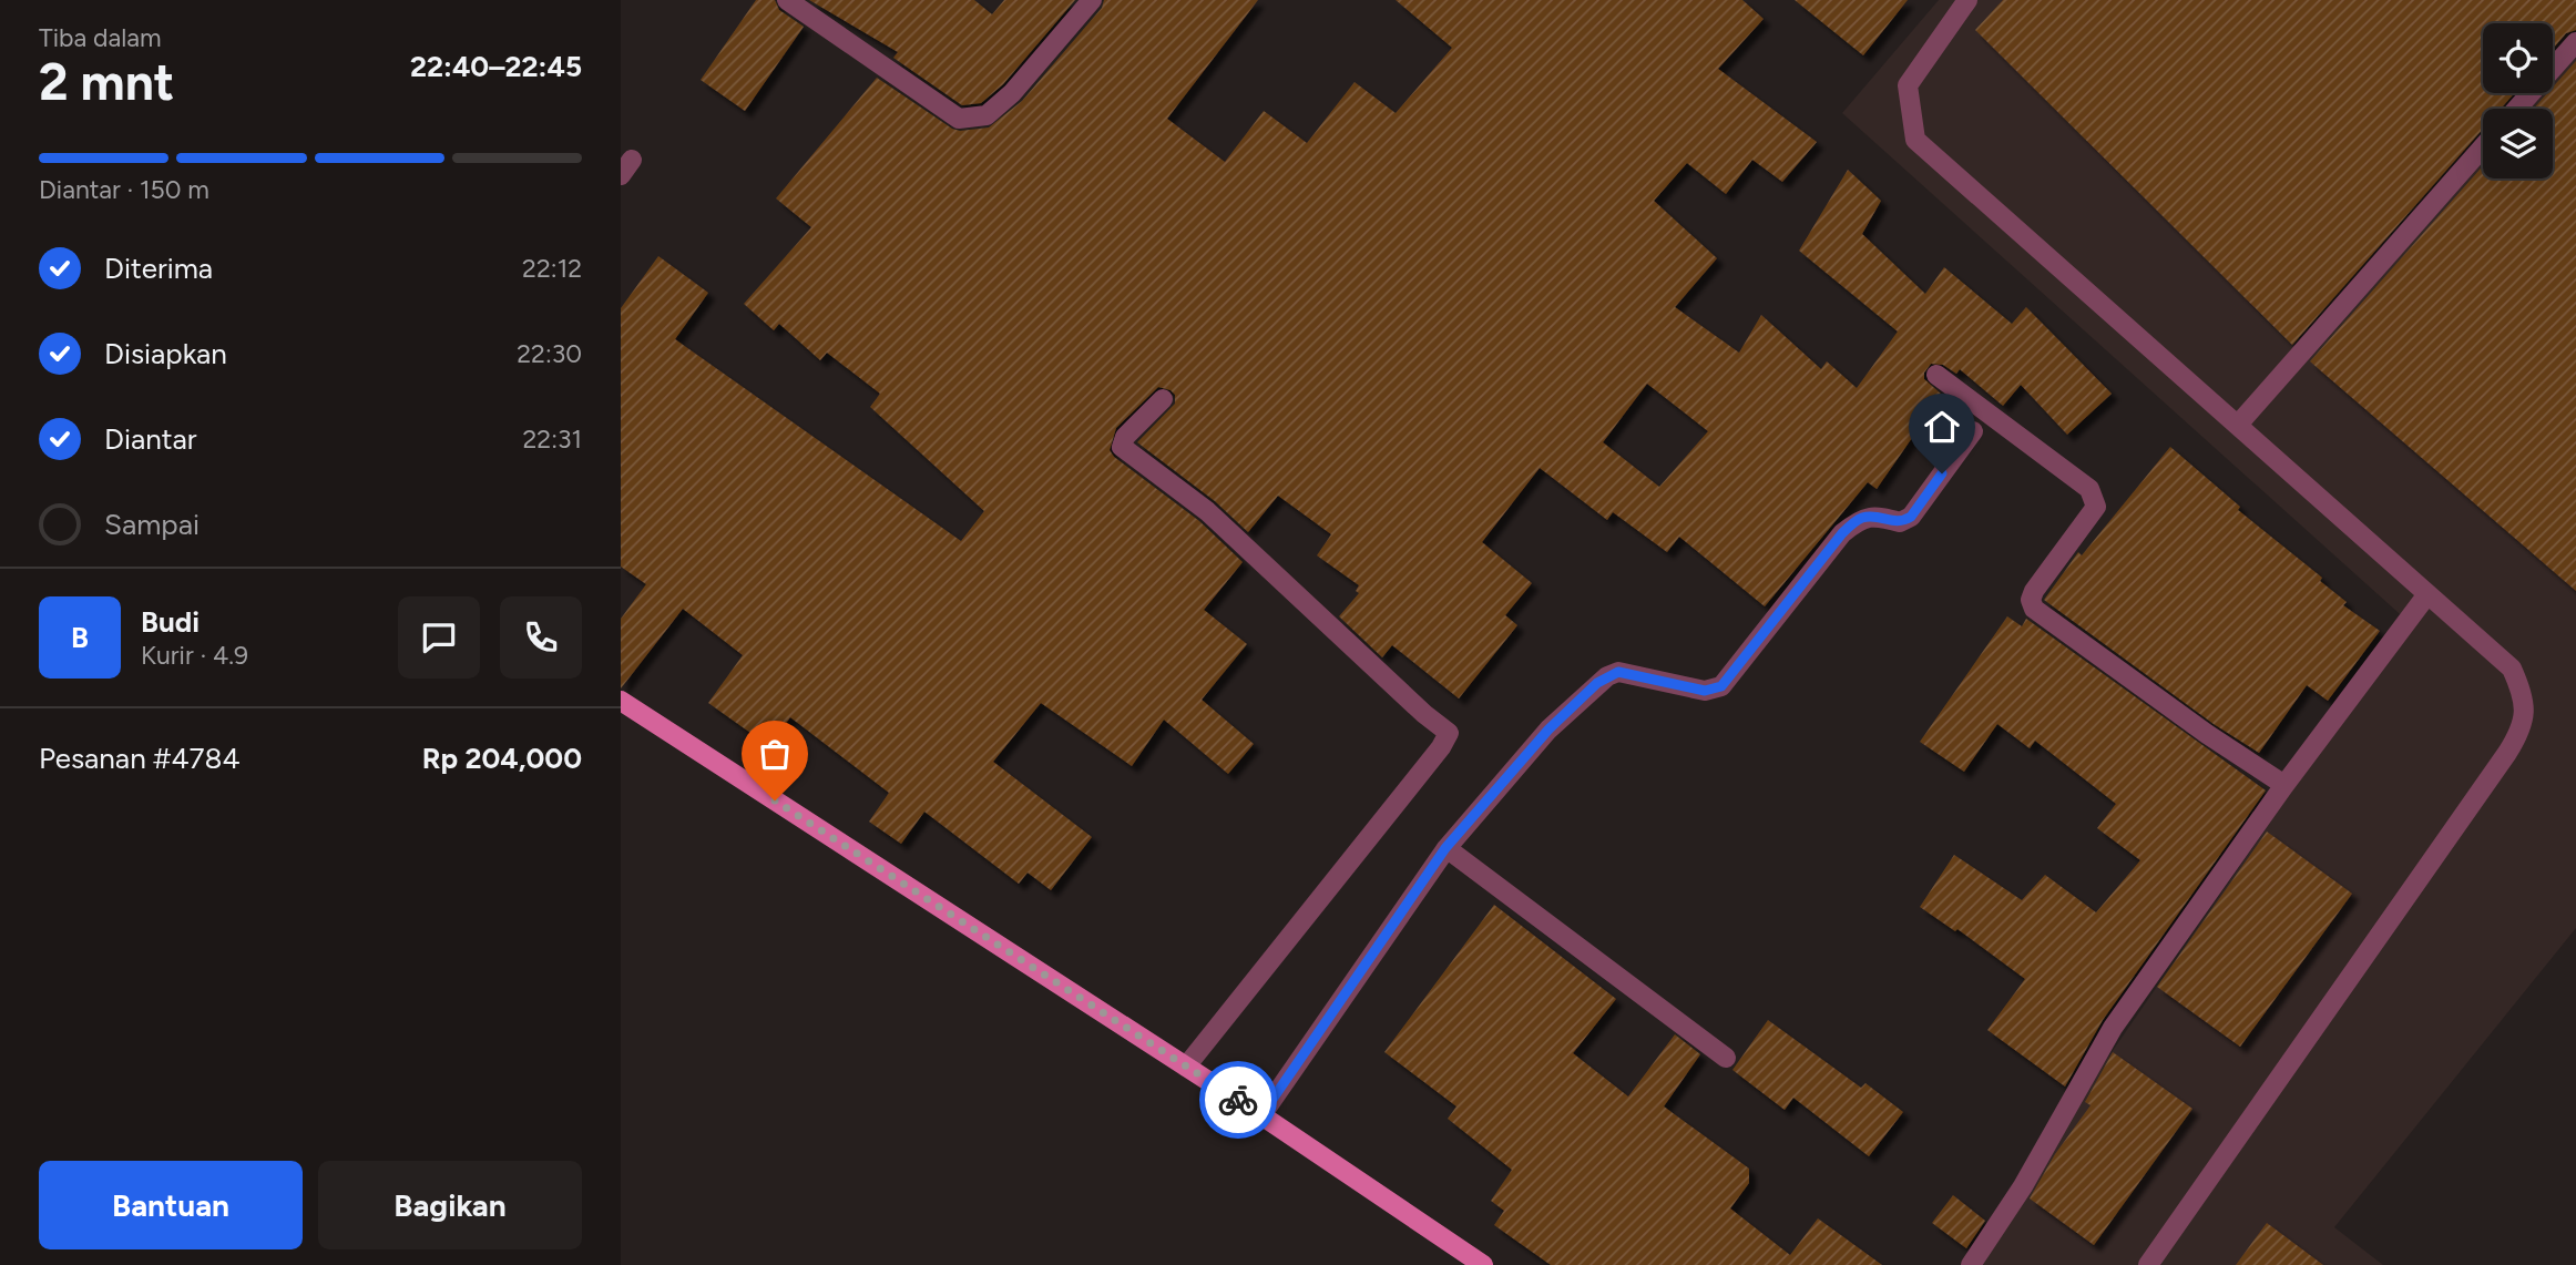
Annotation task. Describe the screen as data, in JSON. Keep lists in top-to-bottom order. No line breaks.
{"page":{"heading":["2 mnt","Tiba dalam","22:40–22:45"],"panel":["Budi","Kurir · 4.9","Pesanan #4784","Rp 204,000"],"bar":"Diantar · 150 m","list":[["Diterima","22:12"],["Disiapkan","22:30"],["Diantar","22:31"],"Sampai"],"round":"B","buttons":["Bantuan","Bagikan"]}}
